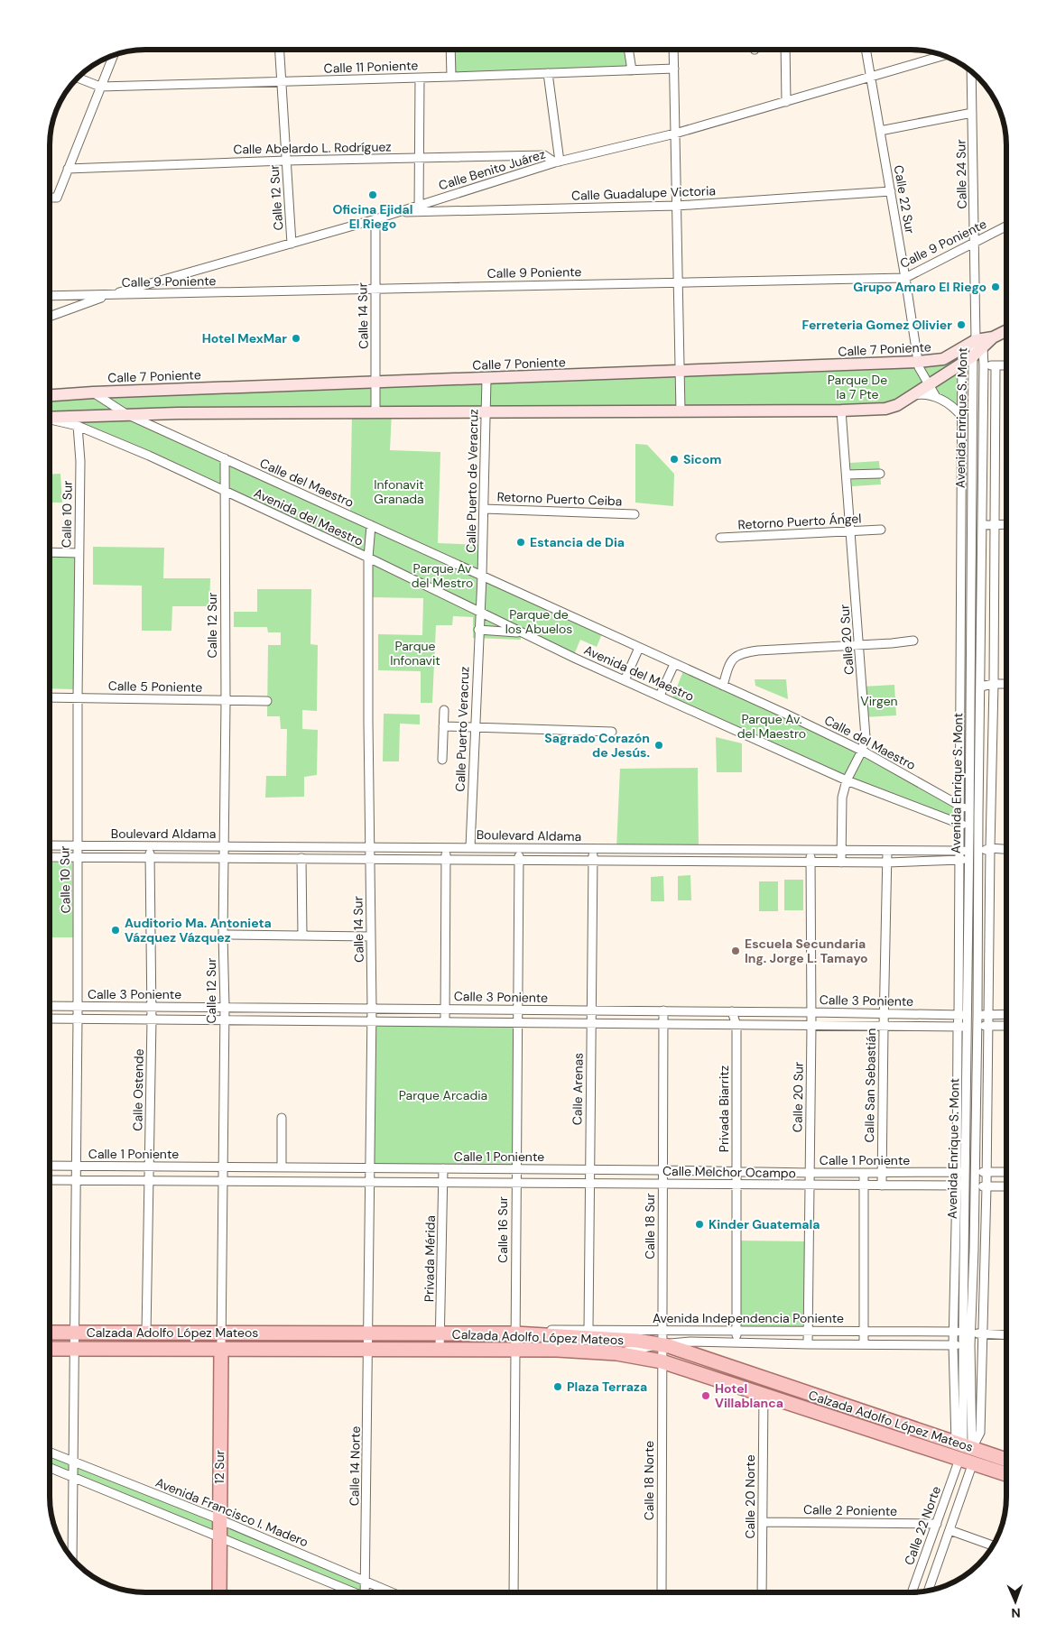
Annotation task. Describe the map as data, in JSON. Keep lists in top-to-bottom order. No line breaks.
{"streets":{"main road":["Calle 7 Poniente","Calzada Adolfo López Mateos","12 Sur"],"street":["Calle 11 Poniente","Calle Abelardo L. Rodríguez","Calle Benito Juárez","Calle 24 Sur","Calle Guadalupe Victoria","Calle 12 Sur","Calle 22 Sur","Calle 9 Poniente","Calle 14 Sur","Avenida Enrique S. Mont","Calle Puerto de Veracruz","Calle del Maestro","Retorno Puerto Ceiba","Calle 10 Sur","Avenida del Maestro","Retorno Puerto Ángel","Calle 20 Sur","Calle 5 Poniente","Calle Puerto Veracruz","Boulevard Aldama","Calle 3 Poniente","Calle San Sebastián","Calle Arenas","Calle Ostende","Privada Biarritz","Calle 1 Poniente","Calle Melchor Ocampo","Calle 18 Sur","Calle 16 Sur","Privada Mérida","Avenida Independencia Poniente","Calle 14 Norte","Calle 18 Norte","Calle 20 Norte","Calle 2 Poniente","Avenida Francisco I. Madero","Calle 22 Norte"]},"crossings":[["Calle 11 Poniente","Calle 12 Sur"],["Calle Abelardo L. Rodríguez","Calle Benito Juárez"],["Calle Abelardo L. Rodríguez","Calle 12 Sur"],["Calle Benito Juárez","Calle Guadalupe Victoria"],["Calle Benito Juárez","Calle 12 Sur"],["Calle Benito Juárez","Calle 22 Sur"],["Calle Benito Juárez","Calle 9 Poniente"],["Calle Benito Juárez","Calle 14 Sur"],["Calle 24 Sur","Calle 9 Poniente"],["Calle 24 Sur","Calle 7 Poniente"],["Calle 24 Sur","Avenida Enrique S. Mont"],["Calle Guadalupe Victoria","Calle 22 Sur"],["Calle 12 Sur","Calle del Maestro"],["Calle 12 Sur","Avenida del Maestro"],["Calle 12 Sur","Calle 5 Poniente"],["Calle 12 Sur","Boulevard Aldama"],["Calle 12 Sur","Calle 3 Poniente"],["Calle 12 Sur","Calle 1 Poniente"],["Calle 12 Sur","Calzada Adolfo López Mateos"],["Calle 12 Sur","12 Sur"],["Calle 22 Sur","Calle 9 Poniente"],["Calle 22 Sur","Calle 7 Poniente"],["Calle 9 Poniente","Calle 14 Sur"],["Calle 14 Sur","Calle 7 Poniente"],["Calle 14 Sur","Calle del Maestro"],["Calle 14 Sur","Avenida del Maestro"],["Calle 14 Sur","Boulevard Aldama"],["Calle 14 Sur","Calle 3 Poniente"],["Calle 14 Sur","Calle 1 Poniente"],["Calle 14 Sur","Calzada Adolfo López Mateos"],["Calle 14 Sur","Calle 14 Norte"],["Calle 7 Poniente","Avenida Enrique S. Mont"],["Calle 7 Poniente","Calle Puerto de Veracruz"],["Calle 7 Poniente","Calle del Maestro"],["Calle 7 Poniente","Calle 20 Sur"],["Avenida Enrique S. Mont","Calle del Maestro"],["Avenida Enrique S. Mont","Avenida del Maestro"],["Avenida Enrique S. Mont","Boulevard Aldama"],["Avenida Enrique S. Mont","Calle 3 Poniente"],["Avenida Enrique S. Mont","Calle 1 Poniente"],["Avenida Enrique S. Mont","Calle Melchor Ocampo"],["Avenida Enrique S. Mont","Avenida Independencia Poniente"],["Avenida Enrique S. Mont","Calzada Adolfo López Mateos"],["Avenida Enrique S. Mont","Calle 22 Norte"],["Calle Puerto de Veracruz","Calle del Maestro"],["Calle Puerto de Veracruz","Retorno Puerto Ceiba"],["Calle Puerto de Veracruz","Avenida del Maestro"],["Calle Puerto de Veracruz","Calle Puerto Veracruz"],["Calle del Maestro","Calle 20 Sur"],["Calle 10 Sur","Avenida del Maestro"],["Calle 10 Sur","Calle 5 Poniente"],["Calle 10 Sur","Boulevard Aldama"],["Calle 10 Sur","Calle 3 Poniente"],["Calle 10 Sur","Calle 1 Poniente"],["Calle 10 Sur","Calzada Adolfo López Mateos"],["Calle 10 Sur","Avenida Francisco I. Madero"],["Avenida del Maestro","Calle 20 Sur"],["Avenida del Maestro","Calle Puerto Veracruz"],["Avenida del Maestro","Boulevard Aldama"],["Avenida del Maestro","Calle 22 Norte"],["Retorno Puerto Ángel","Calle 20 Sur"],["Calle 20 Sur","Boulevard Aldama"],["Calle 20 Sur","Calle 3 Poniente"],["Calle 20 Sur","Calle 1 Poniente"],["Calle 20 Sur","Calle Melchor Ocampo"],["Calle 20 Sur","Avenida Independencia Poniente"],["Calle Puerto Veracruz","Boulevard Aldama"],["Boulevard Aldama","Calle San Sebastián"],["Boulevard Aldama","Calle Arenas"],["Boulevard Aldama","Calle Ostende"],["Boulevard Aldama","Calle 16 Sur"],["Boulevard Aldama","Calle 22 Norte"],["Calle 3 Poniente","Calle San Sebastián"],["Calle 3 Poniente","Calle Arenas"],["Calle 3 Poniente","Calle Ostende"],["Calle 3 Poniente","Privada Biarritz"],["Calle 3 Poniente","Calle 18 Sur"],["Calle 3 Poniente","Calle 16 Sur"],["Calle 3 Poniente","Calle 22 Norte"],["Calle San Sebastián","Calle 1 Poniente"],["Calle San Sebastián","Calle Melchor Ocampo"],["Calle Arenas","Calle 1 Poniente"],["Calle Arenas","Calle Melchor Ocampo"],["Calle Arenas","Avenida Independencia Poniente"],["Calle Ostende","Calle 1 Poniente"],["Calle Ostende","Calzada Adolfo López Mateos"],["Privada Biarritz","Calle 1 Poniente"],["Privada Biarritz","Calle Melchor Ocampo"],["Privada Biarritz","Avenida Independencia Poniente"],["Calle 1 Poniente","Calle 18 Sur"],["Calle 1 Poniente","Calle 16 Sur"],["Calle 1 Poniente","Privada Mérida"],["Calle Melchor Ocampo","Calle 18 Sur"],["Calle Melchor Ocampo","Calle 16 Sur"],["Calle Melchor Ocampo","Privada Mérida"],["Calle Melchor Ocampo","Calle 22 Norte"],["Calle 18 Sur","Avenida Independencia Poniente"],["Calle 18 Sur","Calzada Adolfo López Mateos"],["Calle 18 Sur","Calle 18 Norte"],["Calle 16 Sur","Avenida Independencia Poniente"],["Calle 16 Sur","Calzada Adolfo López Mateos"],["Privada Mérida","Calzada Adolfo López Mateos"],["Avenida Independencia Poniente","Calzada Adolfo López Mateos"],["Avenida Independencia Poniente","Calle 22 Norte"],["Calzada Adolfo López Mateos","Calle 14 Norte"],["Calzada Adolfo López Mateos","12 Sur"],["Calzada Adolfo López Mateos","Calle 18 Norte"],["Calzada Adolfo López Mateos","Calle 20 Norte"],["Calzada Adolfo López Mateos","Calle 22 Norte"],["Calle 14 Norte","Avenida Francisco I. Madero"],["12 Sur","Avenida Francisco I. Madero"],["Calle 20 Norte","Calle 2 Poniente"],["Calle 2 Poniente","Calle 22 Norte"]],"parks":["Parque De la 7 Pte","Infonavit Granada","Parque Av del Mestro","Parque de los Abuelos","Parque Infonavit","Virgen","Parque Av. del Maestro","Parque Arcadia"],"places":["Oficina Ejidal El Riego","Grupo Amaro El Riego","Ferreteria Gomez Olivier","Hotel MexMar","Sicom","Estancia de Dia","Sagrado Corazón de Jesús.","Auditorio Ma. Antonieta Vázquez Vázquez","Escuela Secundaria Ing. Jorge L. Tamayo","Kinder Guatemala","Plaza Terraza","Hotel Villablanca"],"north":"bottom"}
